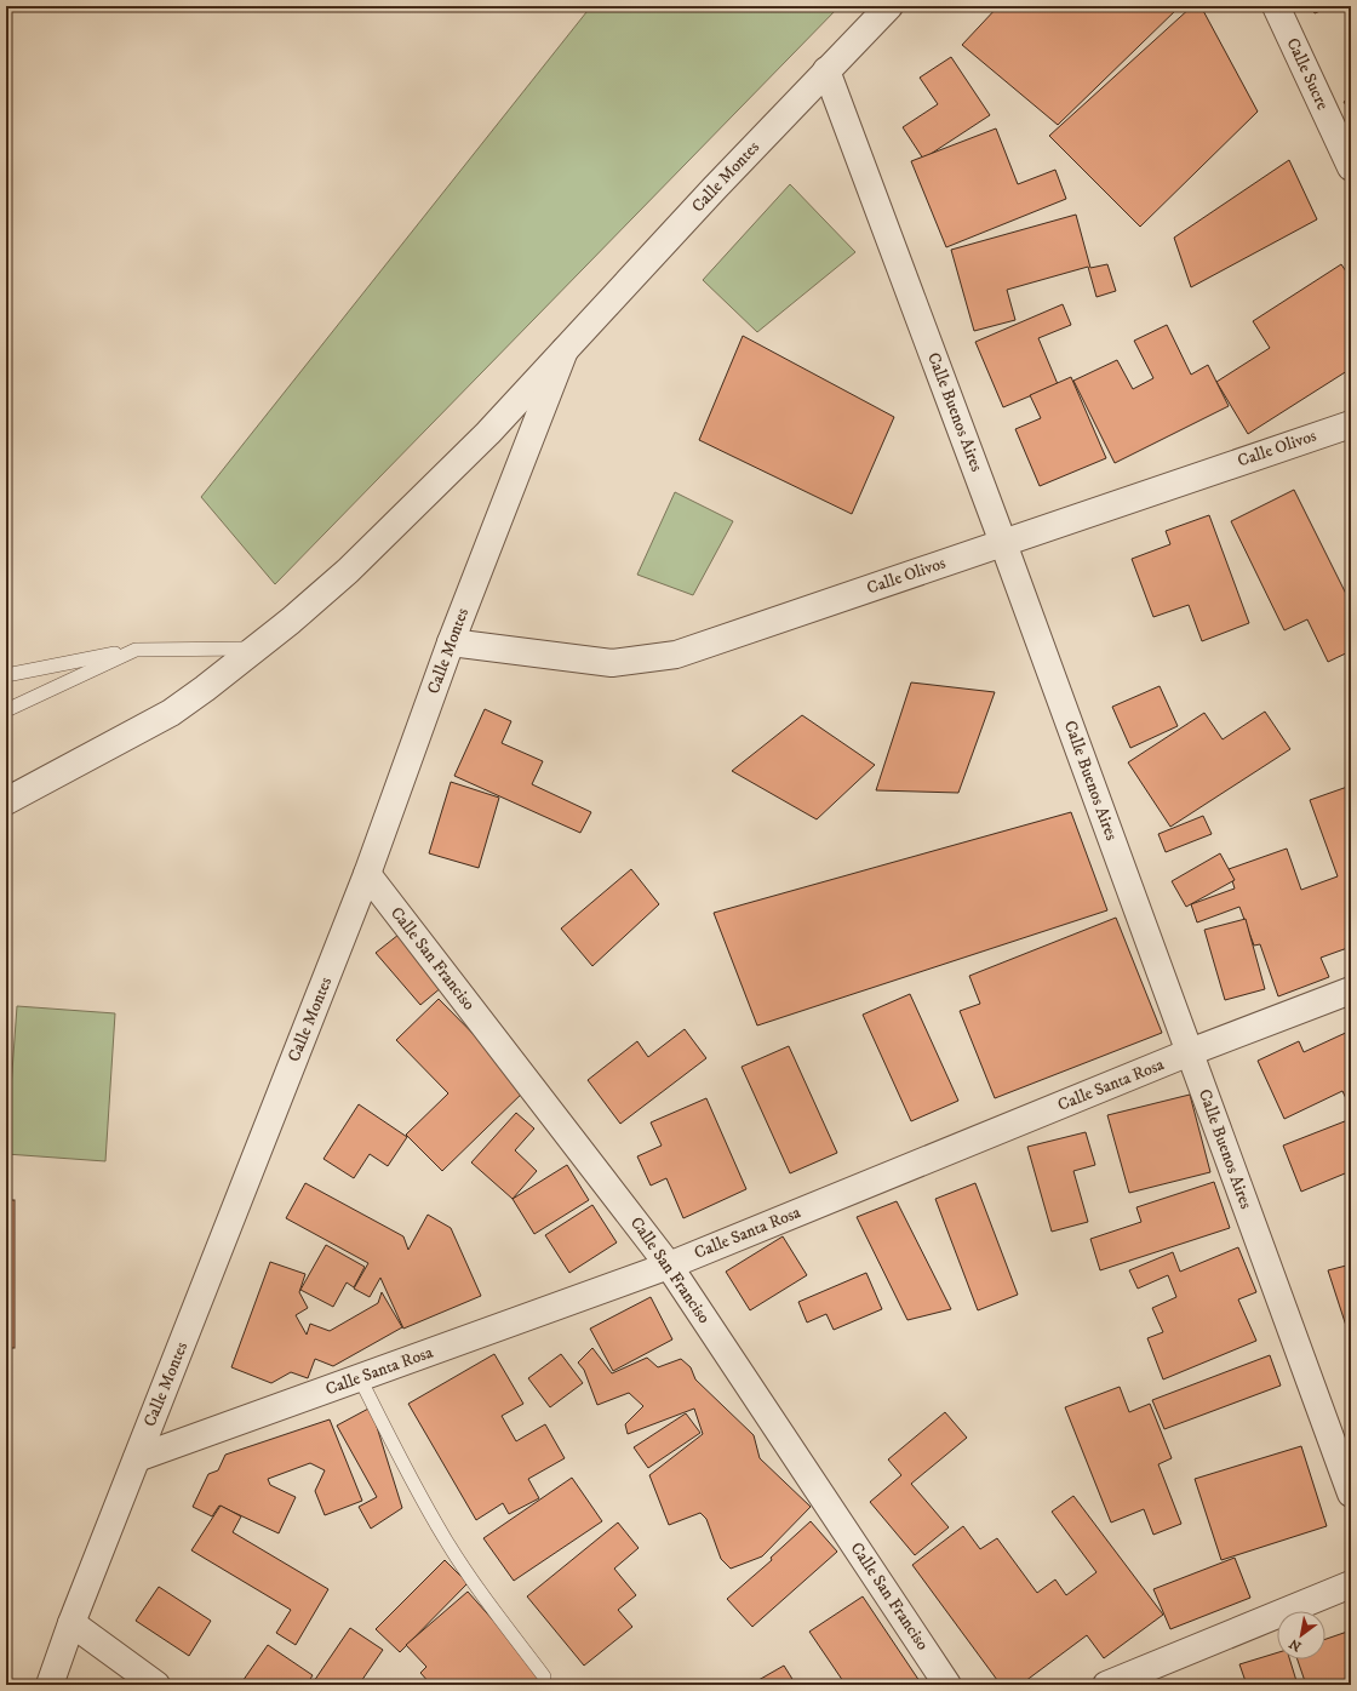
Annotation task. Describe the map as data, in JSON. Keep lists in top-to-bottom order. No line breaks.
{"streets":{"street":["Calle Sucre","Calle Montes","Calle Buenos Aires","Calle Olivos","Calle San Franciso","Calle Santa Rosa"]},"crossings":[["Calle Montes","Calle Buenos Aires"],["Calle Montes","Calle Olivos"],["Calle Montes","Calle San Franciso"],["Calle Montes","Calle Santa Rosa"],["Calle Buenos Aires","Calle Olivos"],["Calle Buenos Aires","Calle Santa Rosa"],["Calle San Franciso","Calle Santa Rosa"]],"north":"bottom left"}
